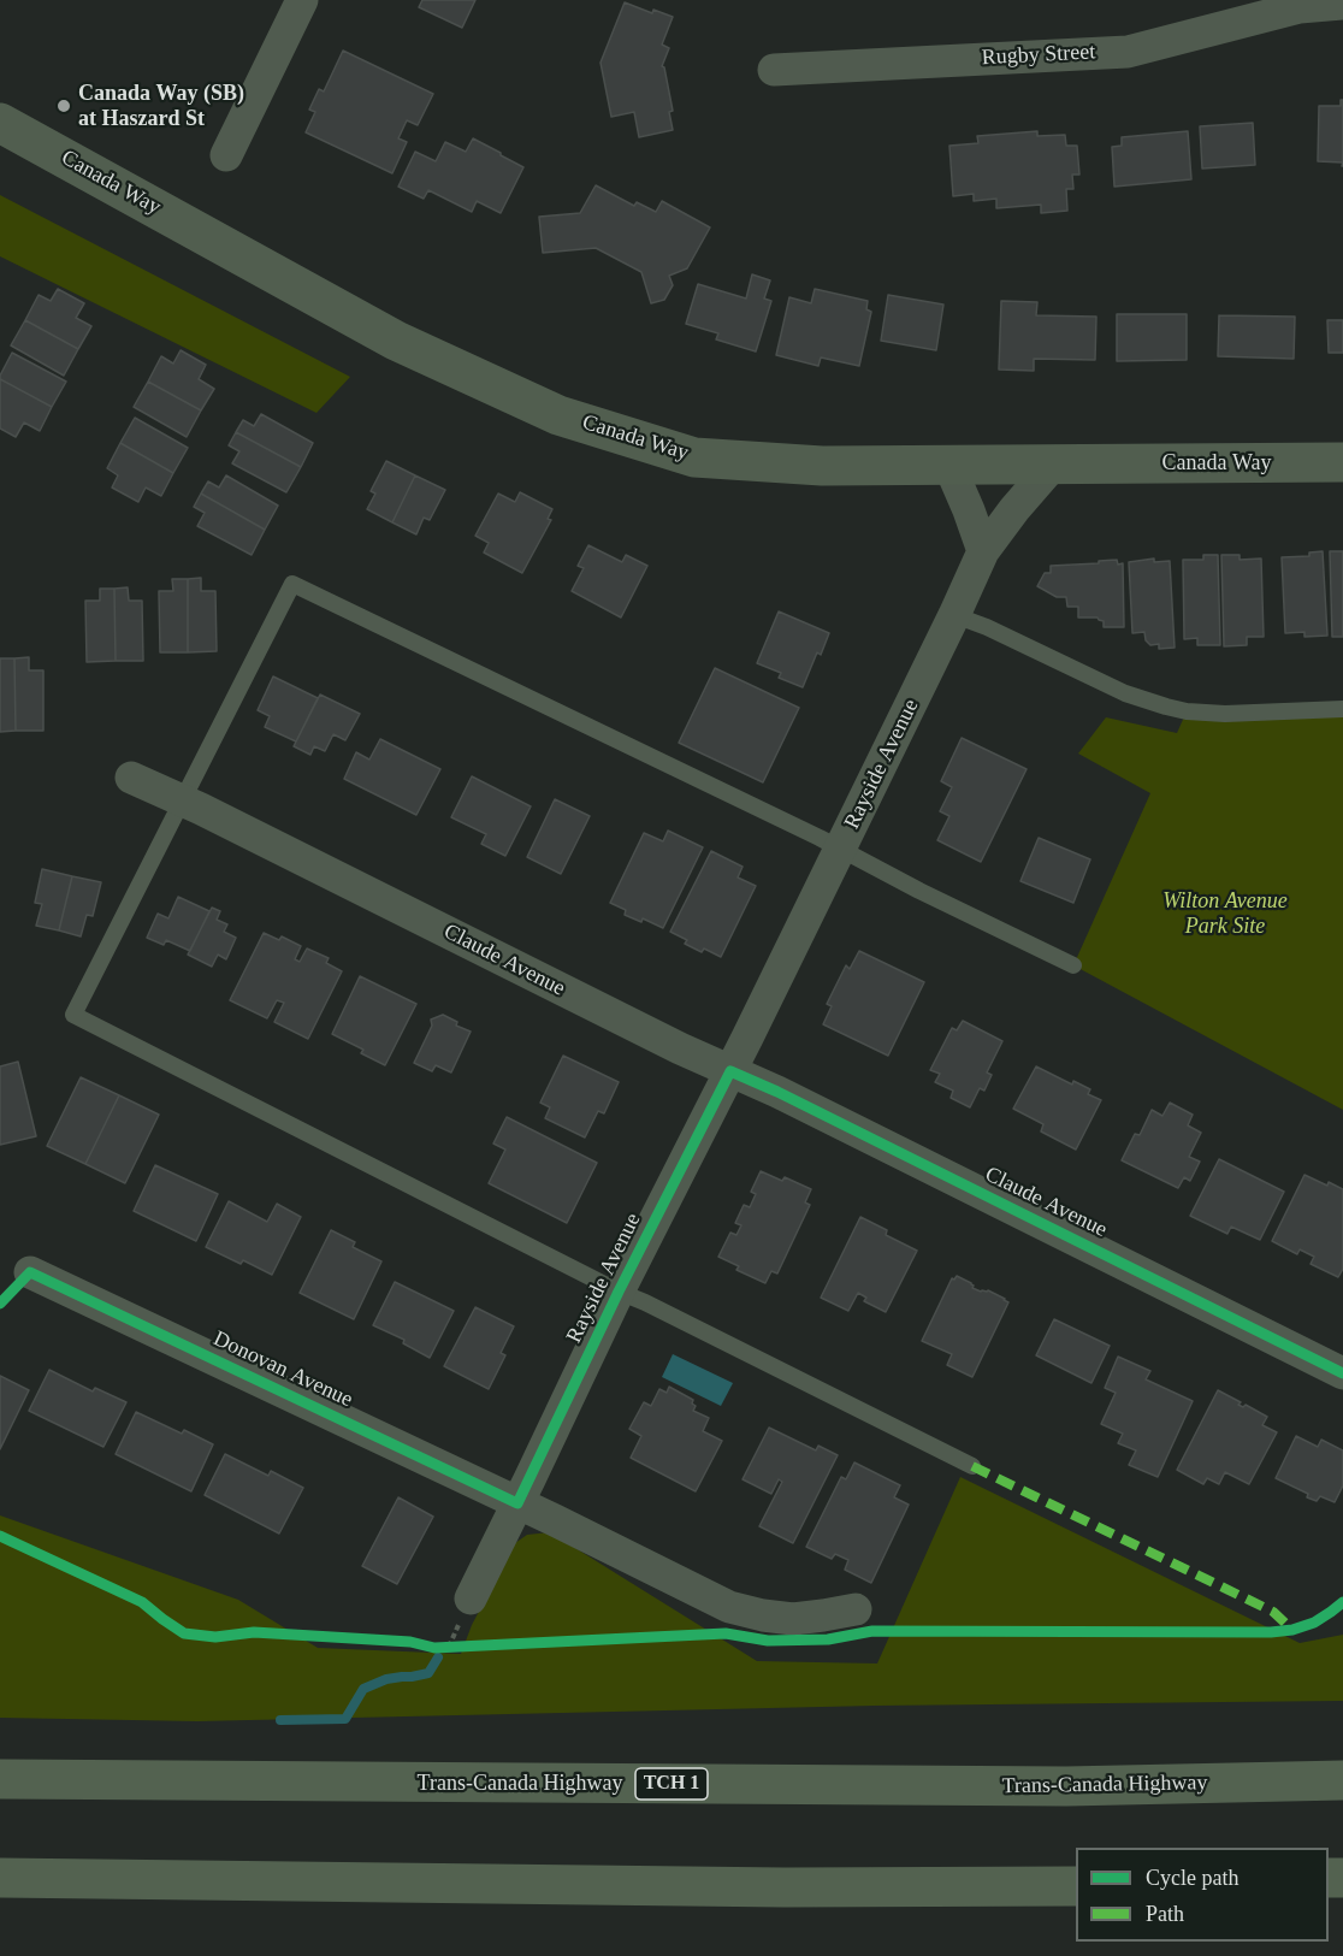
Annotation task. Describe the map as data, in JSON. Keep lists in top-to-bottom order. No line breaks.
{"streets":{"highway":["Trans-Canada Highway","TCH 1"],"main road":["Canada Way"],"street":["Rugby Street","Rayside Avenue","Claude Avenue","Donovan Avenue"]},"crossings":[["Canada Way","Rayside Avenue"],["Rayside Avenue","Claude Avenue"],["Rayside Avenue","Donovan Avenue"]],"parks":["Wilton Avenue Park Site"],"places":["Canada Way (SB) at Haszard St"],"legend":["Cycle path","Path"]}
